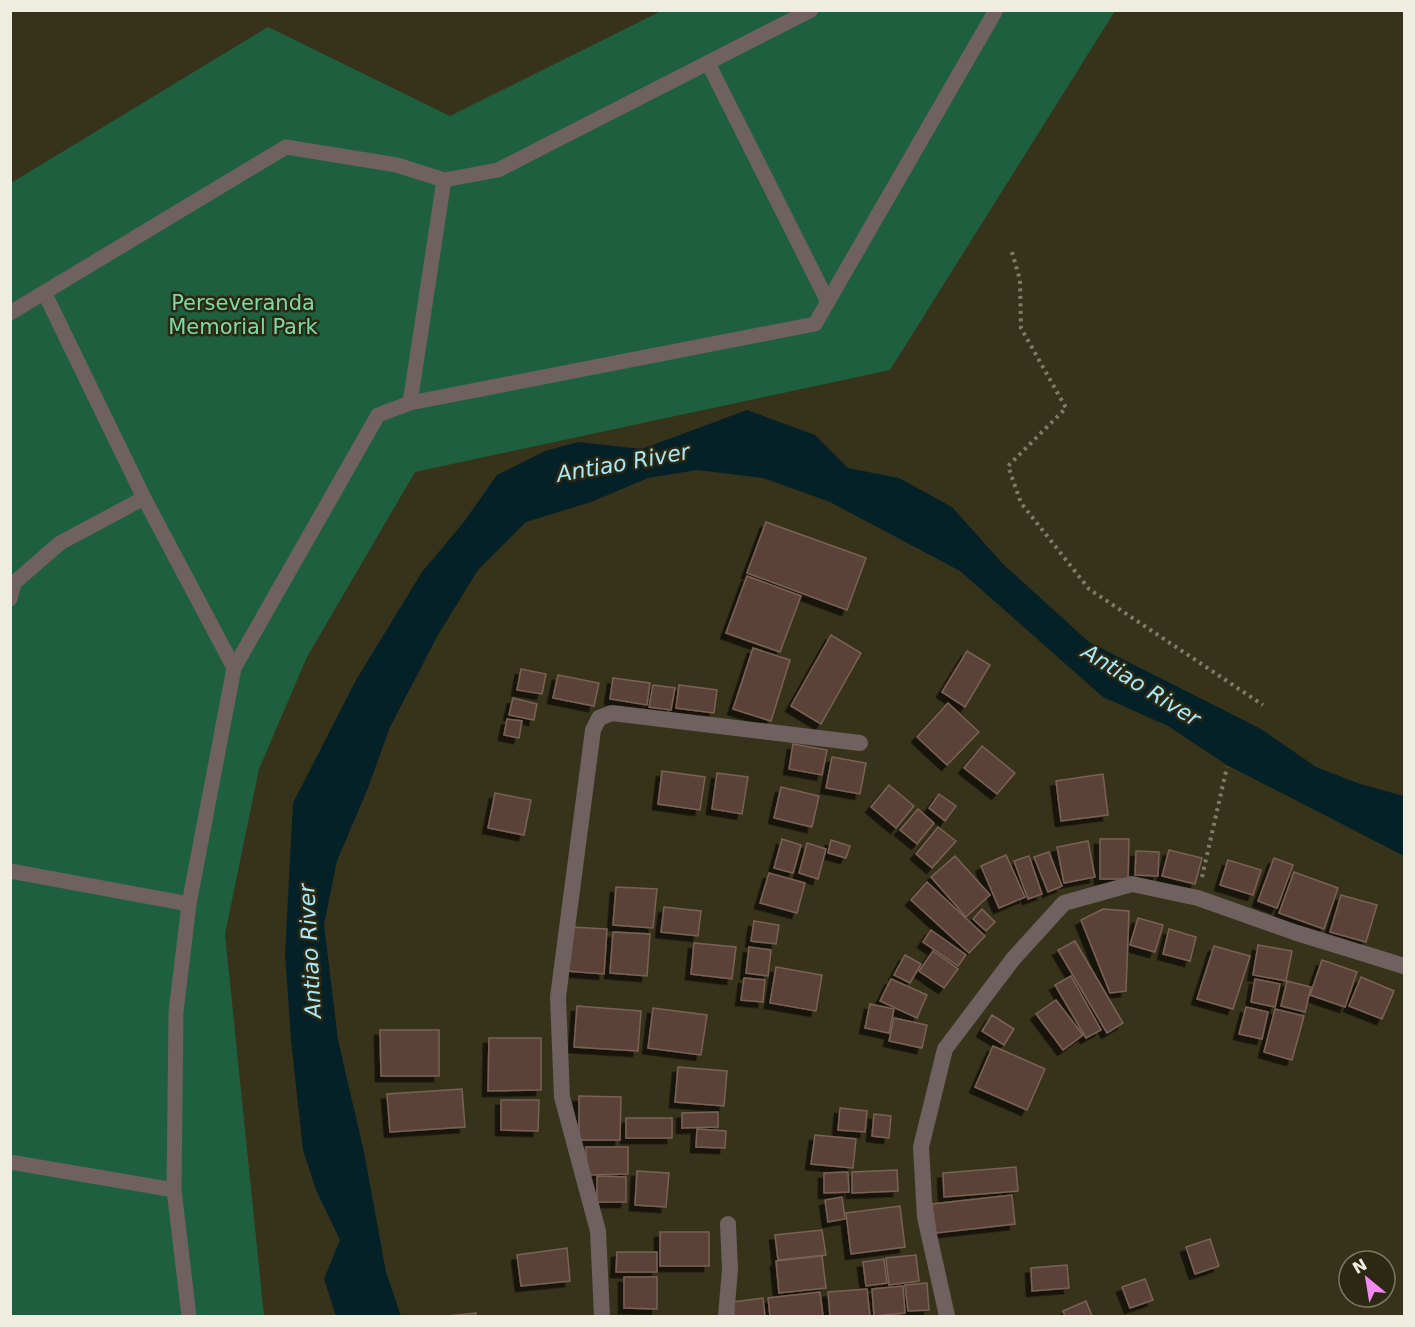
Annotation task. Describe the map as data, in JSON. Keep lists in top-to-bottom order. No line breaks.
{"water":["Antiao River"],"parks":["Perseveranda Memorial Park"],"north":"top left"}
